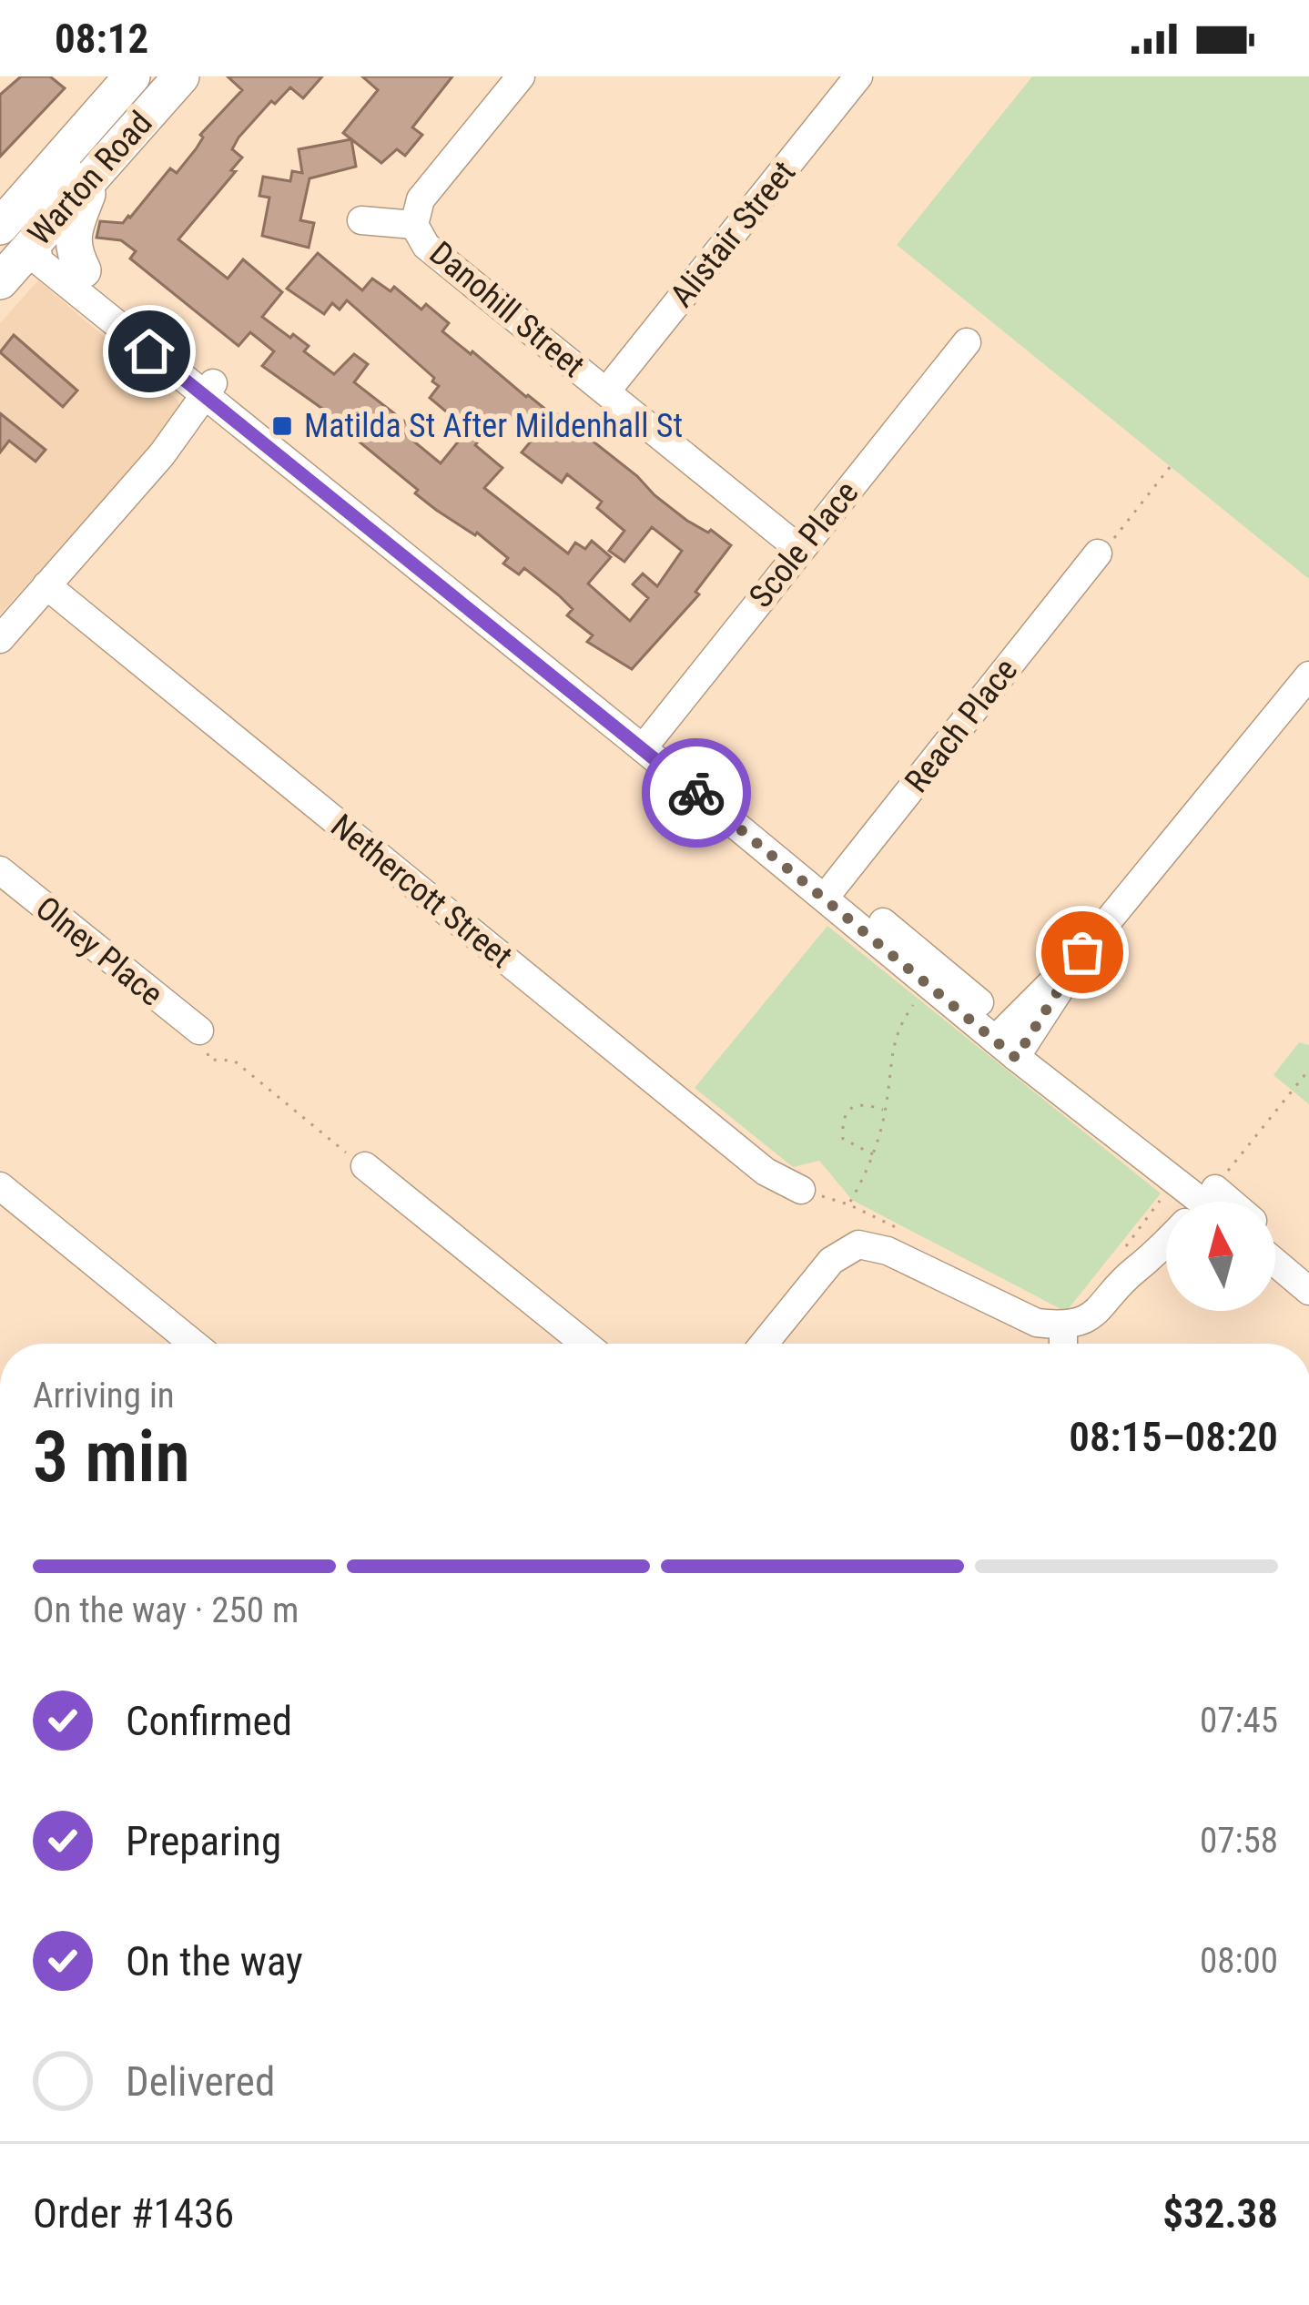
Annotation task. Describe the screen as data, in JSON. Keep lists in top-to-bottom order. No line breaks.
{"streets":{"main road":["Warton Road"],"street":["Alistair Street","Danohill Street","Scole Place","Reach Place","Nethercott Street","Olney Place"]},"crossings":[["Alistair Street","Danohill Street"],["Danohill Street","Scole Place"]],"places":{"transit":["Matilda St After Mildenhall St"]},"north":"top","page":{"status":"08:12","heading":["3 min","Arriving in","08:15–08:20"],"panel":["Order #1436","$32.38"],"bar":"On the way · 250 m","list":[["Confirmed","07:45"],["Preparing","07:58"],["On the way","08:00"],"Delivered"]}}
